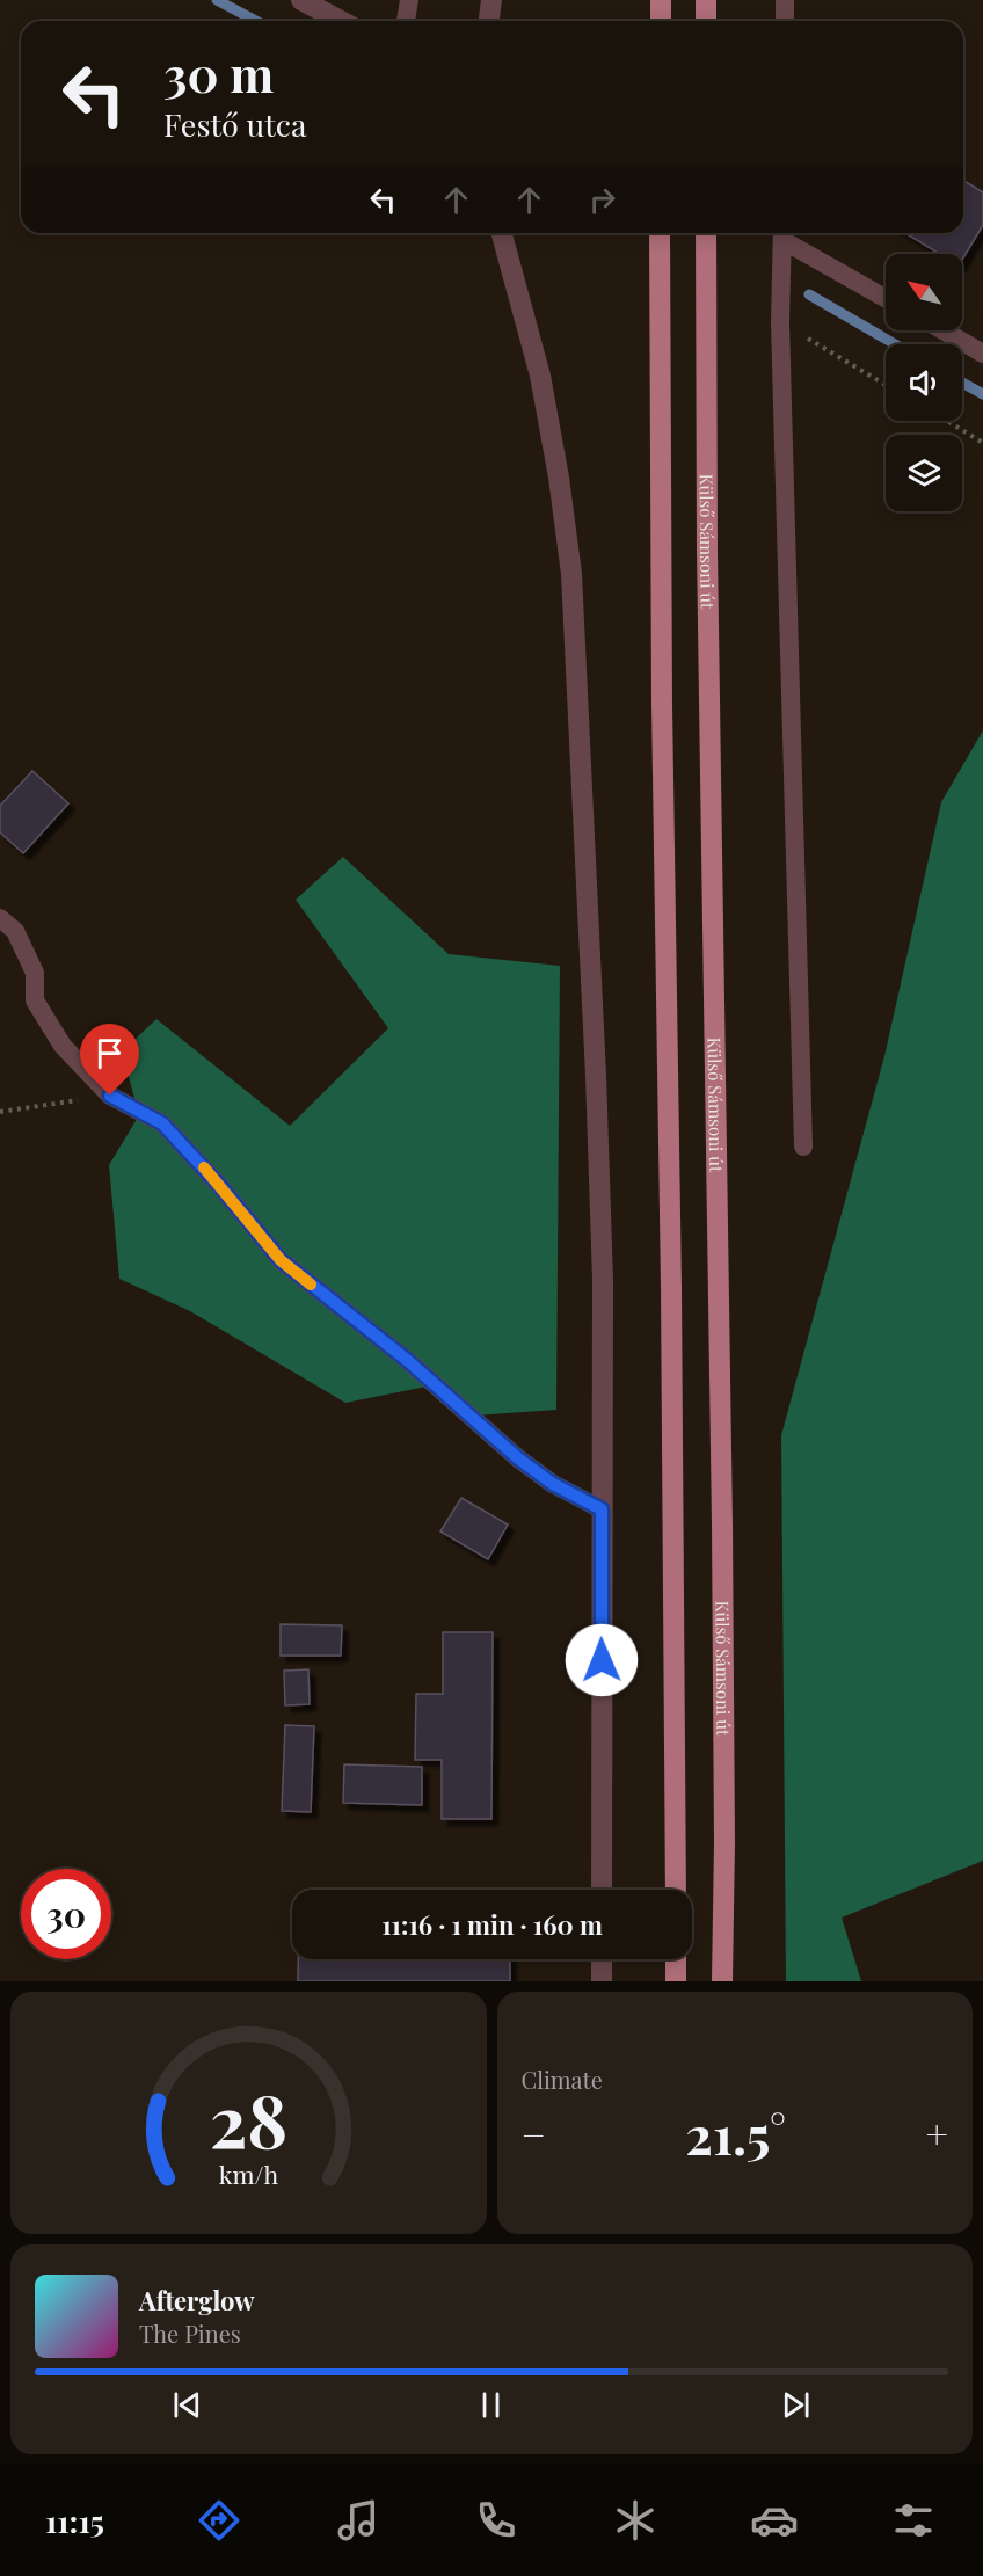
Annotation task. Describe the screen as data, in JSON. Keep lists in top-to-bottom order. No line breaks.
{"streets":{"main road":["Külső Sámsoni út"]},"north":"top left","page":{"turn":["30 m","Festő utca"],"limit":"30","trip":"11:16 · 1 min · 160 m","tile":"Climate","heat":["−","21.5°","+"],"song":["Afterglow","The Pines"],"tabs":"11:15","gauge":["28","km/h"]}}
